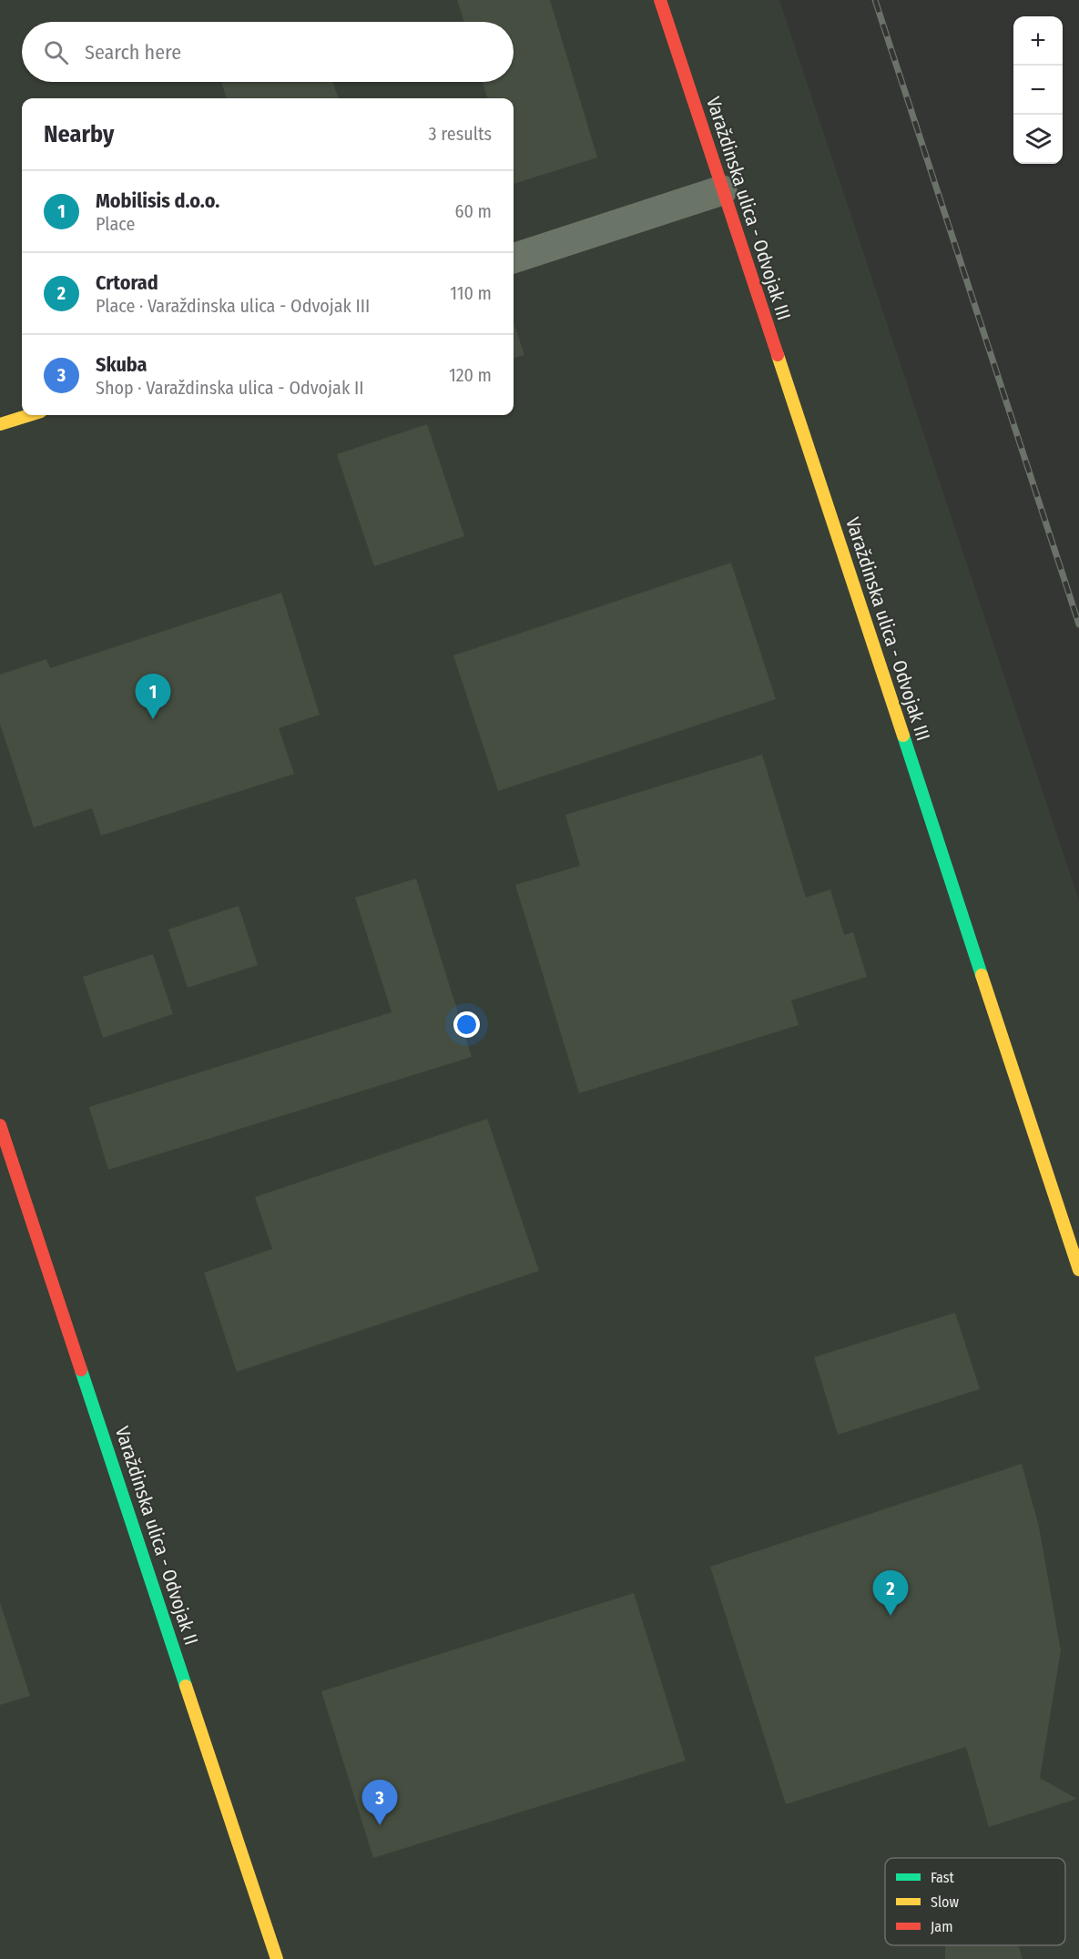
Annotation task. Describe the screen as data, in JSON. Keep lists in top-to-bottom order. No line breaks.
{"streets":{"street":["Varaždinska ulica - Odvojak III","Varaždinska ulica - Odvojak II"]},"legend":["Fast","Slow","Jam"],"page":{"map_buttons":["+","−"],"search":"Search here","heading":["Nearby","3 results"],"list":[{"mark":"1","name":"Mobilisis d.o.o.","note":"Place","value":"60 m"},{"mark":"2","name":"Crtorad","note":"Place · Varaždinska ulica - Odvojak III","value":"110 m"},{"mark":"3","name":"Skuba","note":"Shop · Varaždinska ulica - Odvojak II","value":"120 m"}],"pins":["1","2","3"]}}
